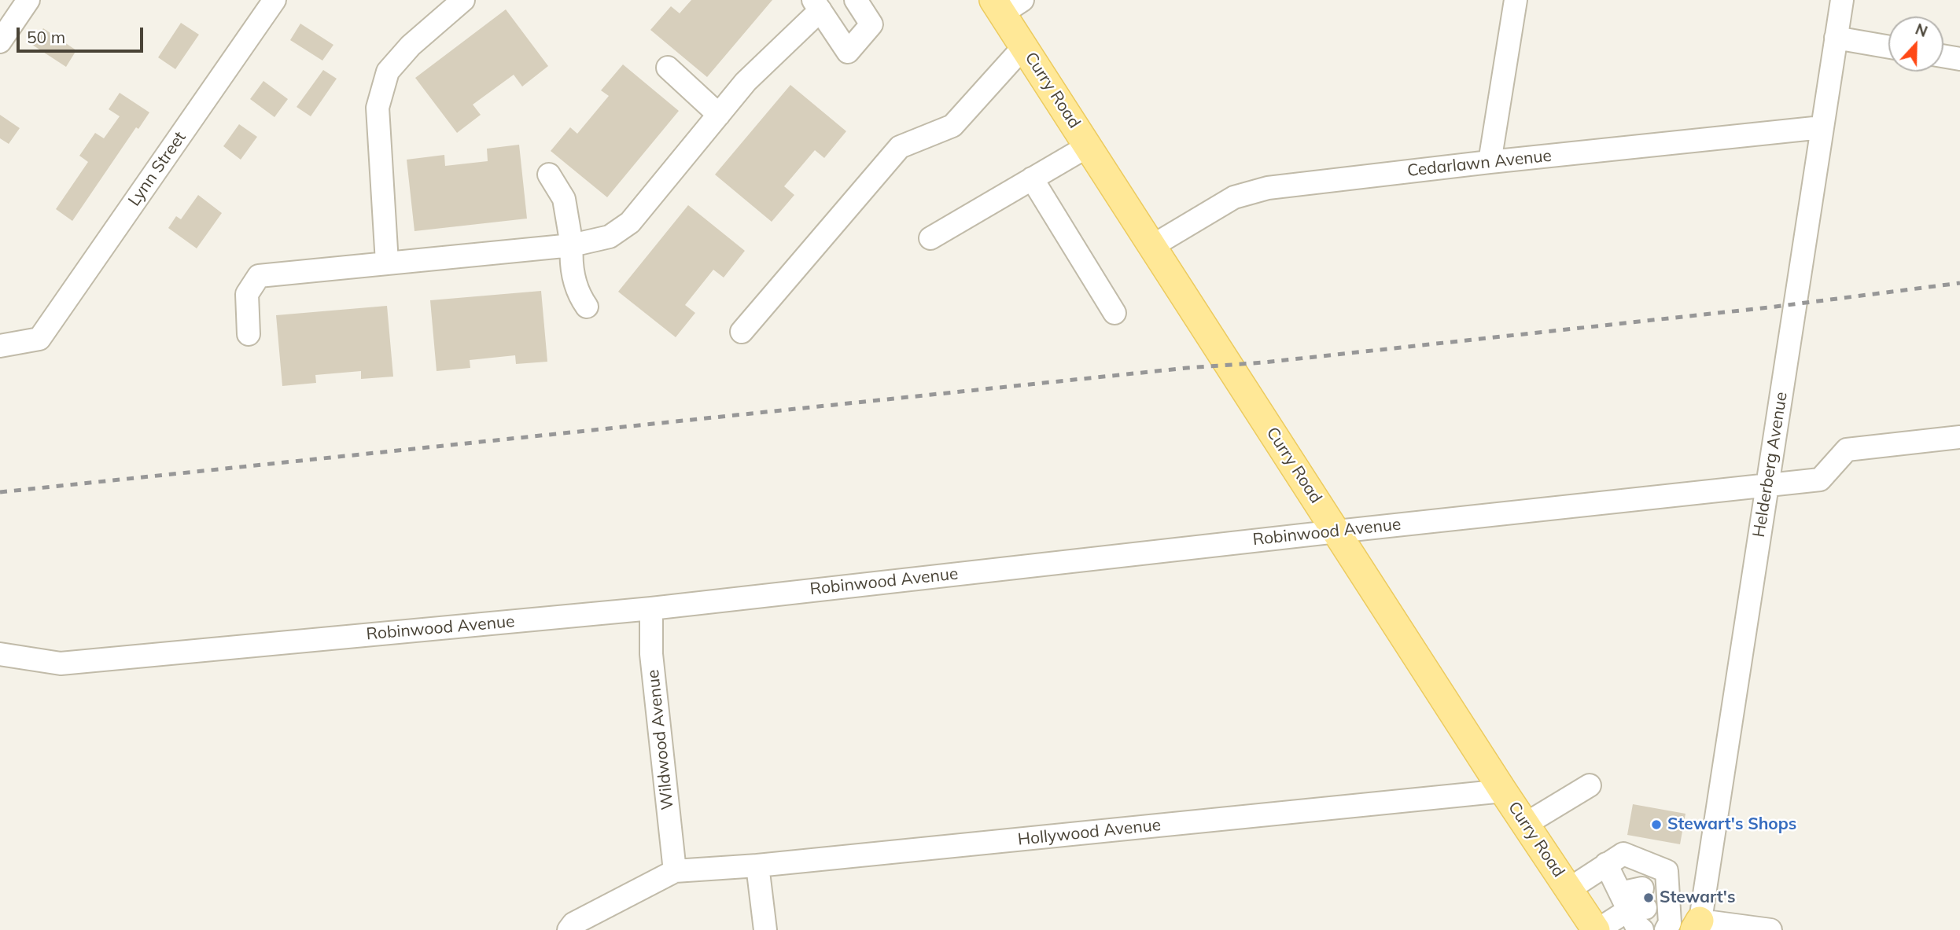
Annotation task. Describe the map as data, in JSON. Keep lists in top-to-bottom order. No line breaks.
{"streets":{"main road":["Curry Road"],"street":["Cedarlawn Avenue","Lynn Street","Helderberg Avenue","Robinwood Avenue","Wildwood Avenue","Hollywood Avenue"]},"crossings":[["Curry Road","Cedarlawn Avenue"],["Curry Road","Robinwood Avenue"],["Curry Road","Hollywood Avenue"],["Cedarlawn Avenue","Helderberg Avenue"],["Helderberg Avenue","Robinwood Avenue"],["Robinwood Avenue","Wildwood Avenue"],["Wildwood Avenue","Hollywood Avenue"]],"places":["Stewart's Shops","Stewart's"],"scale_bar":"50 m","north":"top"}
